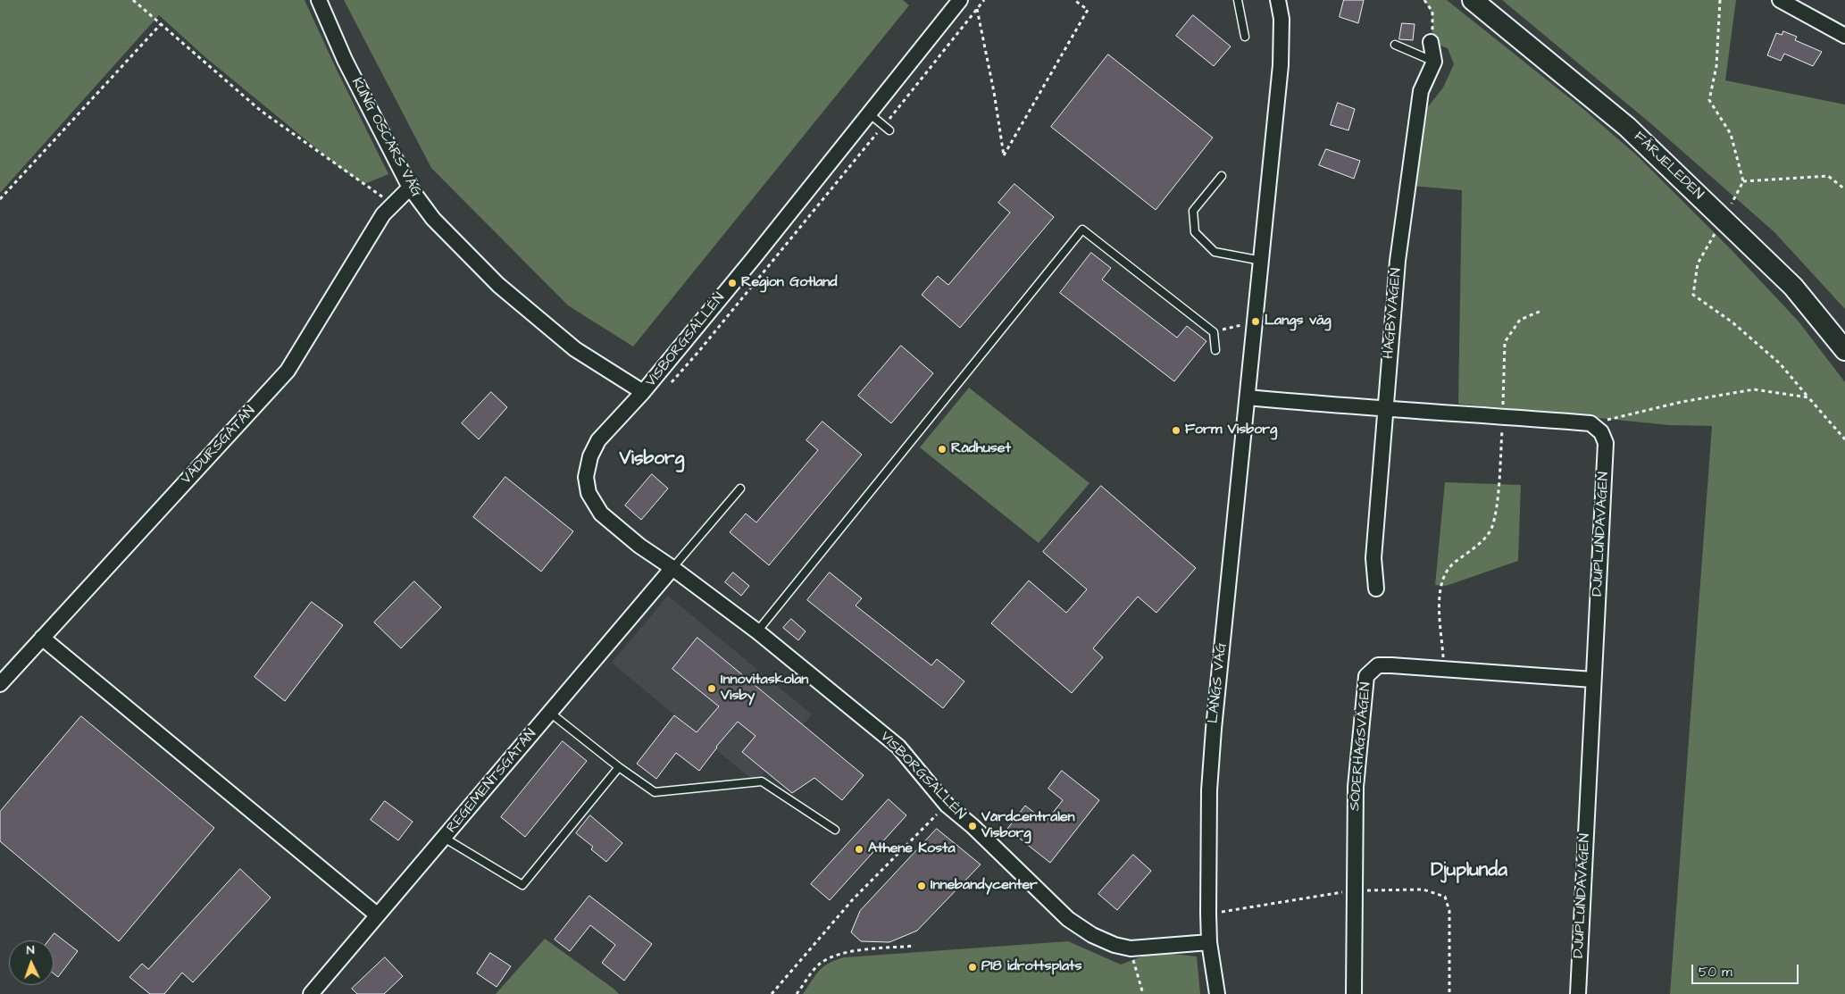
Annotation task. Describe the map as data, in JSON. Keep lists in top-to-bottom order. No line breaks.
{"streets":{"main road":["FÄRJELEDEN"],"street":["KUNG OSCARS VÄG","HAGBYVÄGEN","VISBORGSALLÉN","VÄDURSGATAN","DJUPLUNDAVÄGEN","LANGS VÄG","SÖDERHAGSVÄGEN","REGEMENTSGATAN"]},"crossings":[["KUNG OSCARS VÄG","VISBORGSALLÉN"],["KUNG OSCARS VÄG","VÄDURSGATAN"],["VISBORGSALLÉN","LANGS VÄG"],["VISBORGSALLÉN","REGEMENTSGATAN"],["DJUPLUNDAVÄGEN","SÖDERHAGSVÄGEN"]],"districts":["Visborg","Djuplunda"],"places":["Region Gotland","Langs väg","Form Visborg","Rådhuset","Innovitaskolan Visby","Vårdcentralen Visborg","Athene Kosta","Innebandycenter","P18 idrottsplats"],"scale_bar":"50 m","north":"top"}
